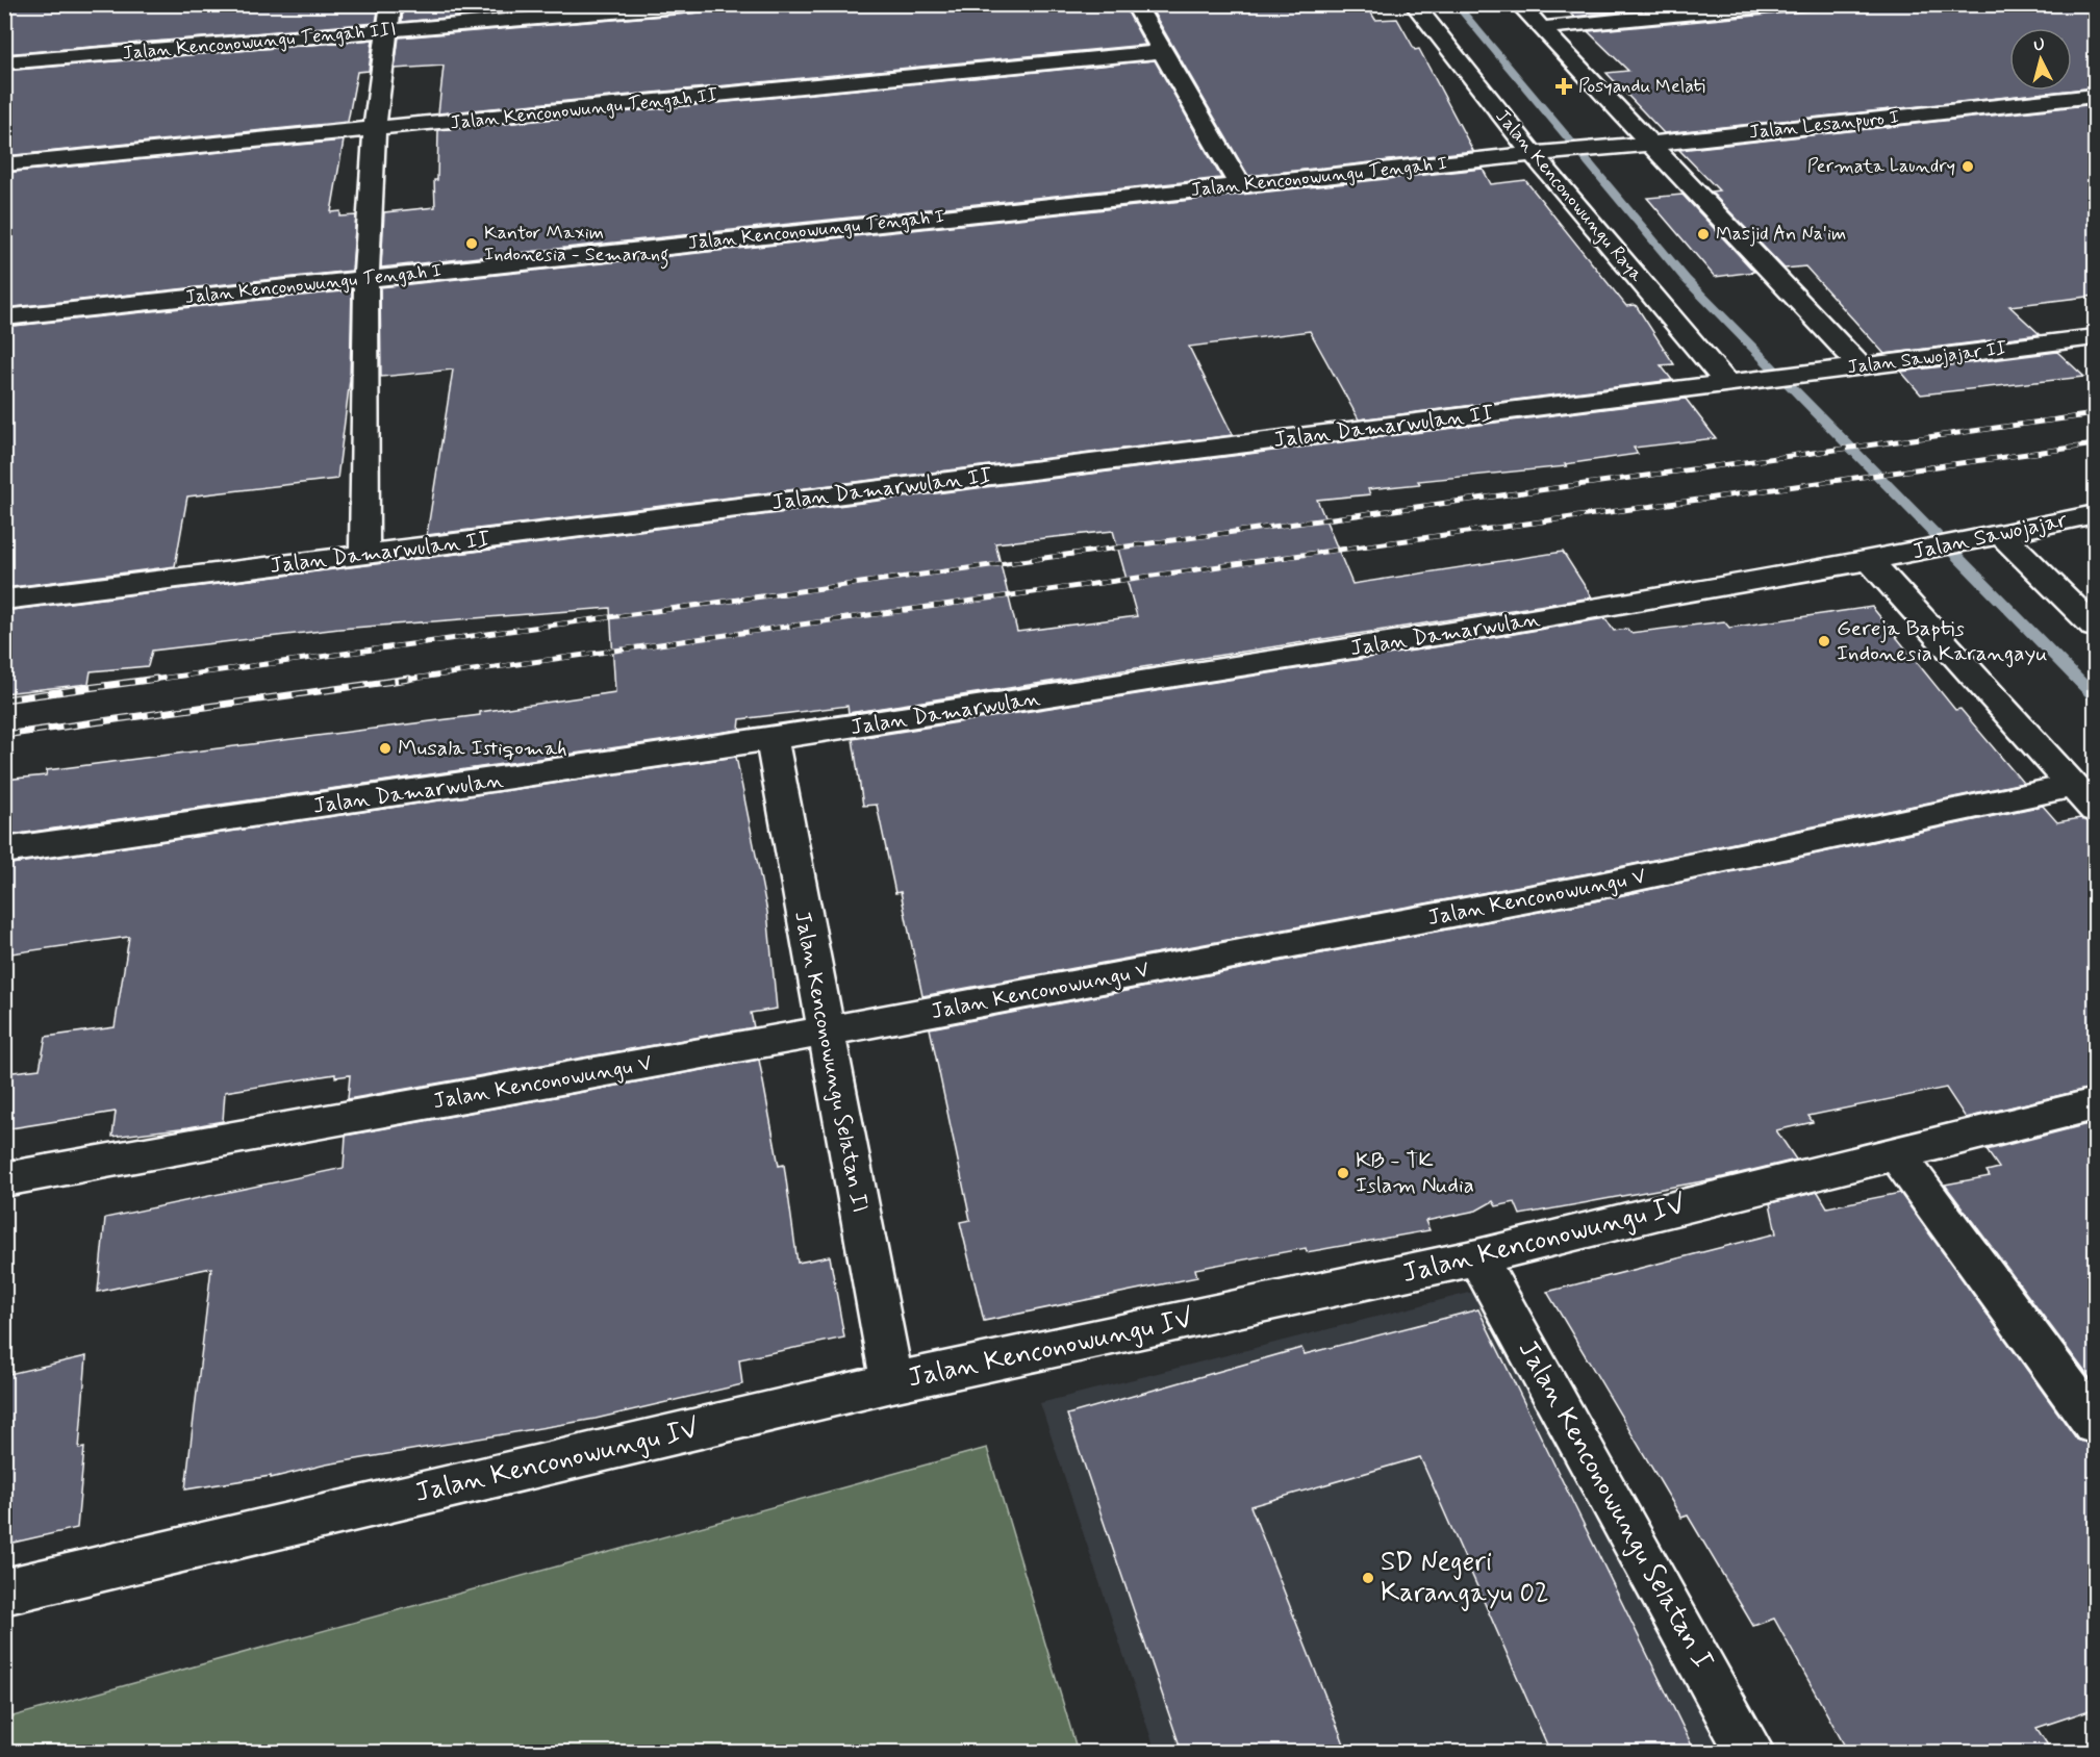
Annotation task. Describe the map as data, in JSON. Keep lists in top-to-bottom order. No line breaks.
{"streets":{"street":["Jalan Kenconowungu Tengah III","Jalan Kenconowungu Tengah II","Jalan Lesanpuro I","Jalan Kenconowungu Tengah I","Jalan Kenconowungu Raya","Jalan Sawojajar II","Jalan Damarwulan II","Jalan Sawojajar","Jalan Damarwulan","Jalan Kenconowungu V","Jalan Kenconowungu Selatan II","Jalan Kenconowungu IV","Jalan Kenconowungu Selatan I"]},"crossings":[["Jalan Lesanpuro I","Jalan Kenconowungu Tengah I"],["Jalan Lesanpuro I","Jalan Kenconowungu Raya"],["Jalan Kenconowungu Tengah I","Jalan Kenconowungu Raya"],["Jalan Kenconowungu Raya","Jalan Damarwulan II"],["Jalan Sawojajar II","Jalan Damarwulan II"],["Jalan Sawojajar","Jalan Damarwulan"],["Jalan Damarwulan","Jalan Kenconowungu Selatan II"],["Jalan Kenconowungu V","Jalan Kenconowungu Selatan II"],["Jalan Kenconowungu Selatan II","Jalan Kenconowungu IV"],["Jalan Kenconowungu IV","Jalan Kenconowungu Selatan I"]],"places":{"health":["Posyandu Melati"],"other":["Permata Laundry","Masjid An Na'im","Kantor Maxim Indonesia - Semarang","Gereja Baptis Indonesia Karangayu","Musala Istiqomah","KB - TK Islam Nudia","SD Negeri Karangayu 02"]},"north":"top"}
